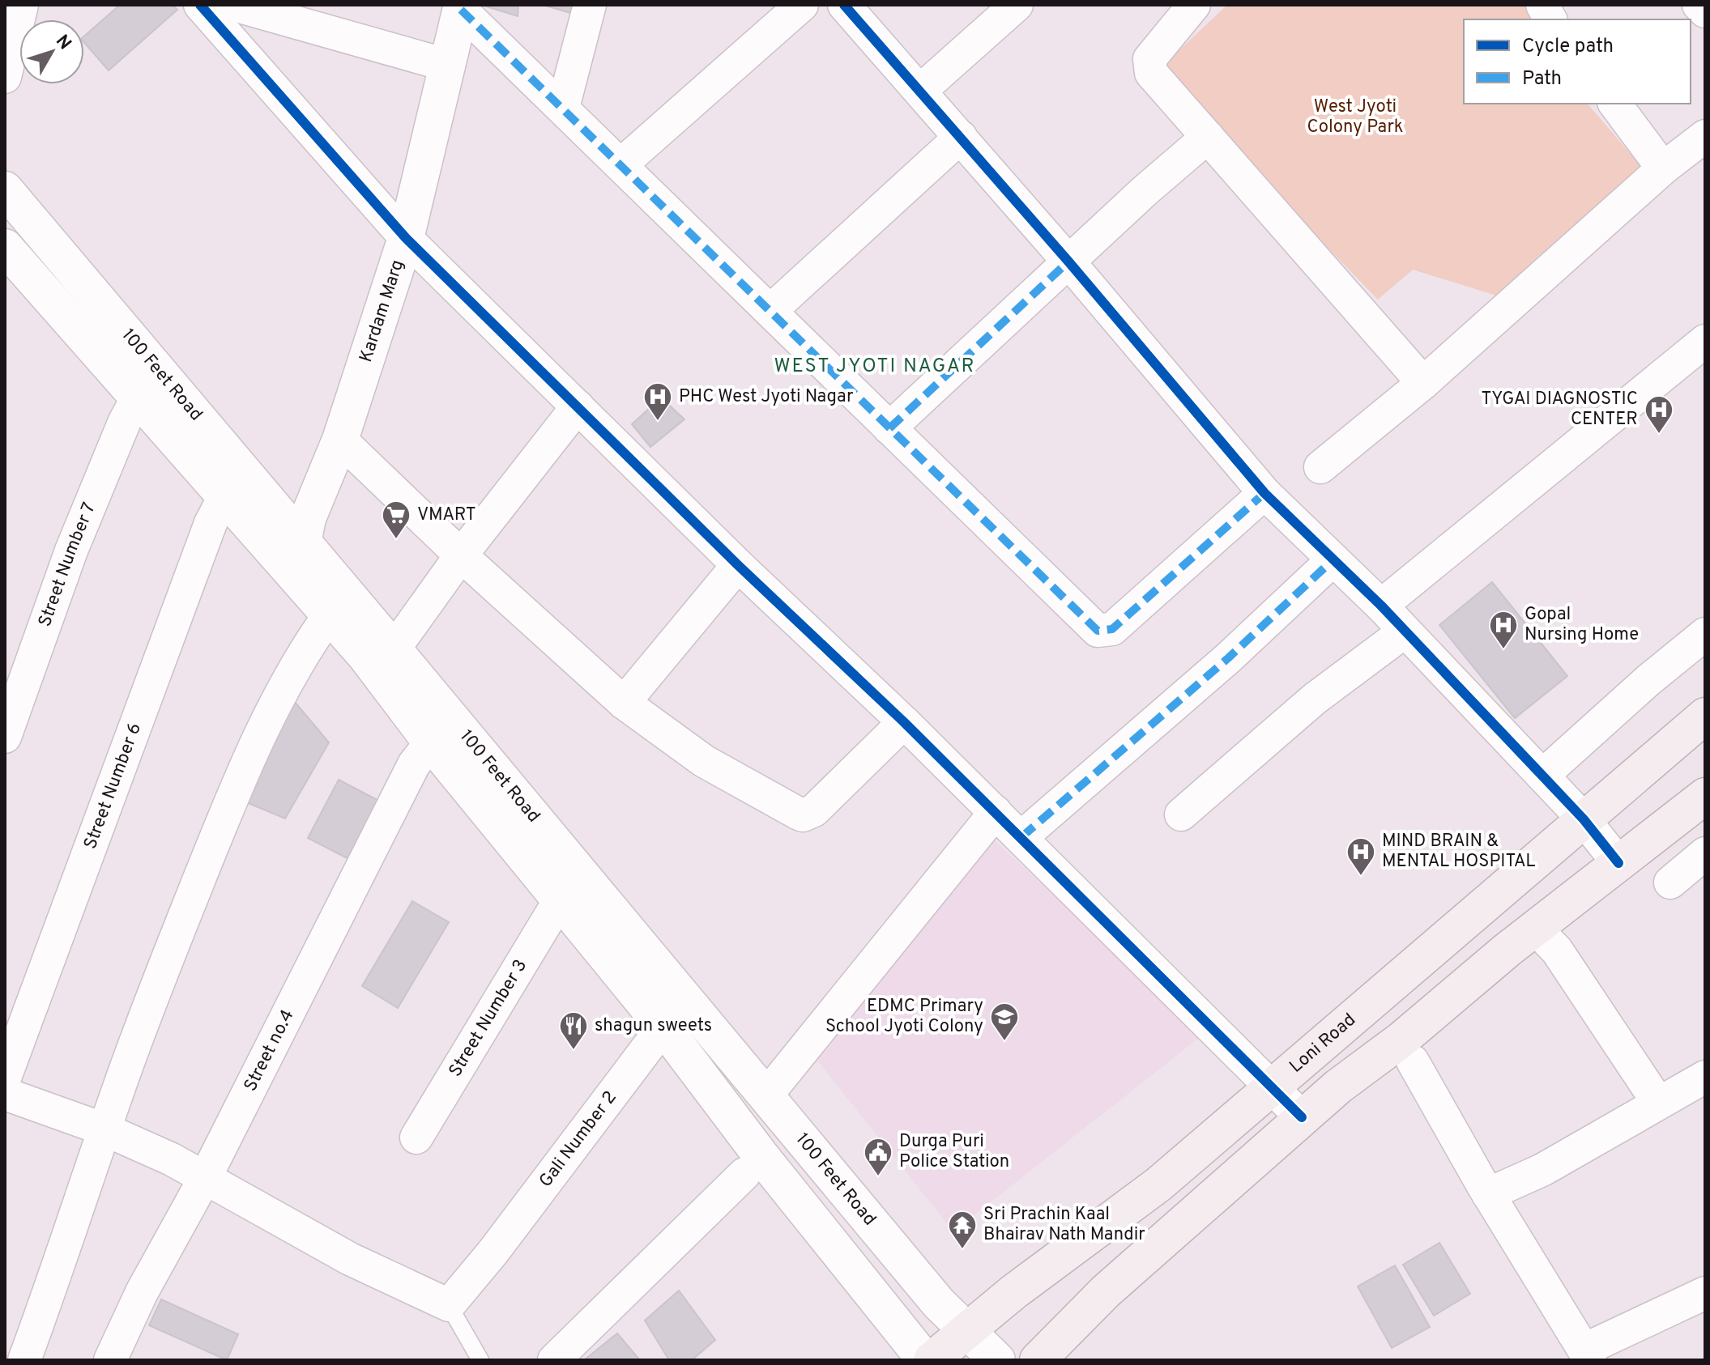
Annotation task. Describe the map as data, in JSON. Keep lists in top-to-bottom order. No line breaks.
{"streets":{"highway":["Loni Road"],"main road":["Kardam Marg","100 Feet Road"],"street":["Street Number 7","Street Number 6","Street Number 3","Street no.4","Gali Number 2"]},"crossings":[["Kardam Marg","100 Feet Road"],["100 Feet Road","Street Number 7"],["100 Feet Road","Street Number 6"],["100 Feet Road","Street Number 3"],["100 Feet Road","Loni Road"],["100 Feet Road","Street no.4"],["100 Feet Road","Gali Number 2"]],"districts":["WEST JYOTI NAGAR"],"parks":["West Jyoti Colony Park"],"places":{"hospital":["PHC West Jyoti Nagar","TYGAI DIAGNOSTIC CENTER","Gopal Nursing Home","MIND BRAIN & MENTAL HOSPITAL"],"supermarket":["VMART"],"school or university":["EDMC Primary School Jyoti Colony"],"restaurant":["shagun sweets"],"public building":["Durga Puri Police Station"],"temple":["Sri Prachin Kaal Bhairav Nath Mandir"]},"legend":["Cycle path","Path"],"north":"top right"}
